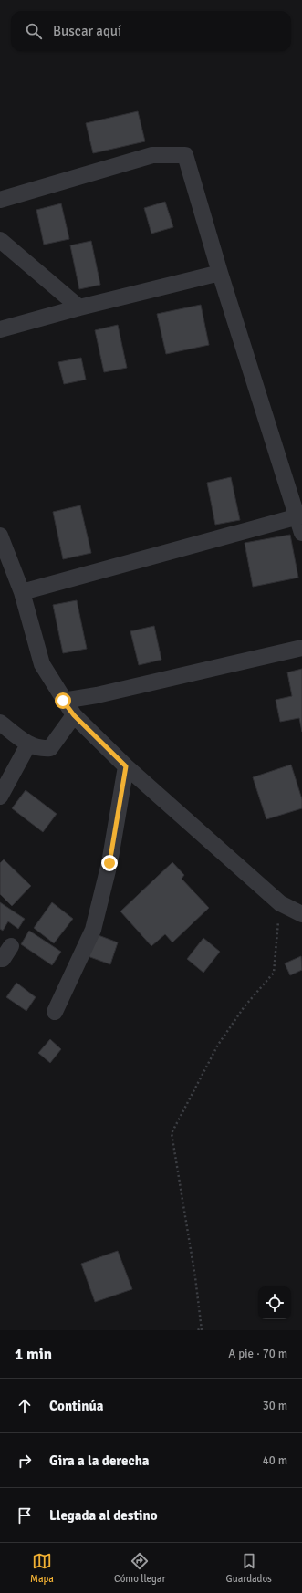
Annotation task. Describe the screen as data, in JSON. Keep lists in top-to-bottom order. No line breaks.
{"page":{"search":"Buscar aquí","heading":["1 min","A pie · 70 m"],"list":[["Continúa","30 m"],["Gira a la derecha","40 m"],"Llegada al destino"],"nav":["Mapa","Cómo llegar","Guardados"]}}
